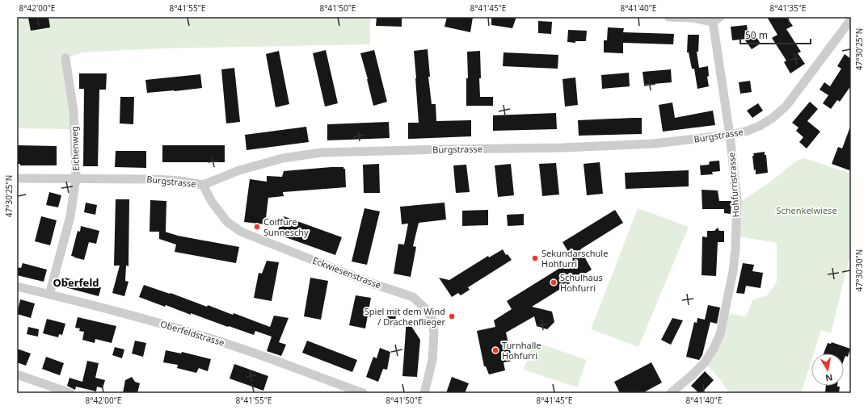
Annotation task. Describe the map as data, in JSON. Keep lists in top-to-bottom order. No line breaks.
{"streets":{"street":["Burgstrasse","Eichenweg","Hohfurristrasse","Eckwiesenstrasse","Oberfeldstrasse"]},"crossings":[["Burgstrasse","Eichenweg"],["Burgstrasse","Hohfurristrasse"],["Burgstrasse","Eckwiesenstrasse"],["Eichenweg","Oberfeldstrasse"]],"districts":["Oberfeld"],"parks":["Schenkelwiese"],"places":["Coiffure Sunneschy","Sekundarschule Hohfurri","Schulhaus Hohfurri","Spiel mit dem Wind / Drachenflieger","Turnhalle Hohfurri"],"scale_bar":"50 m","north":"bottom","coordinates":["8°42'00\"E","8°41'55\"E","8°41'50\"E","8°41'45\"E","8°41'40\"E","8°41'35\"E","47°30'25\"N","47°30'30\"N"]}
